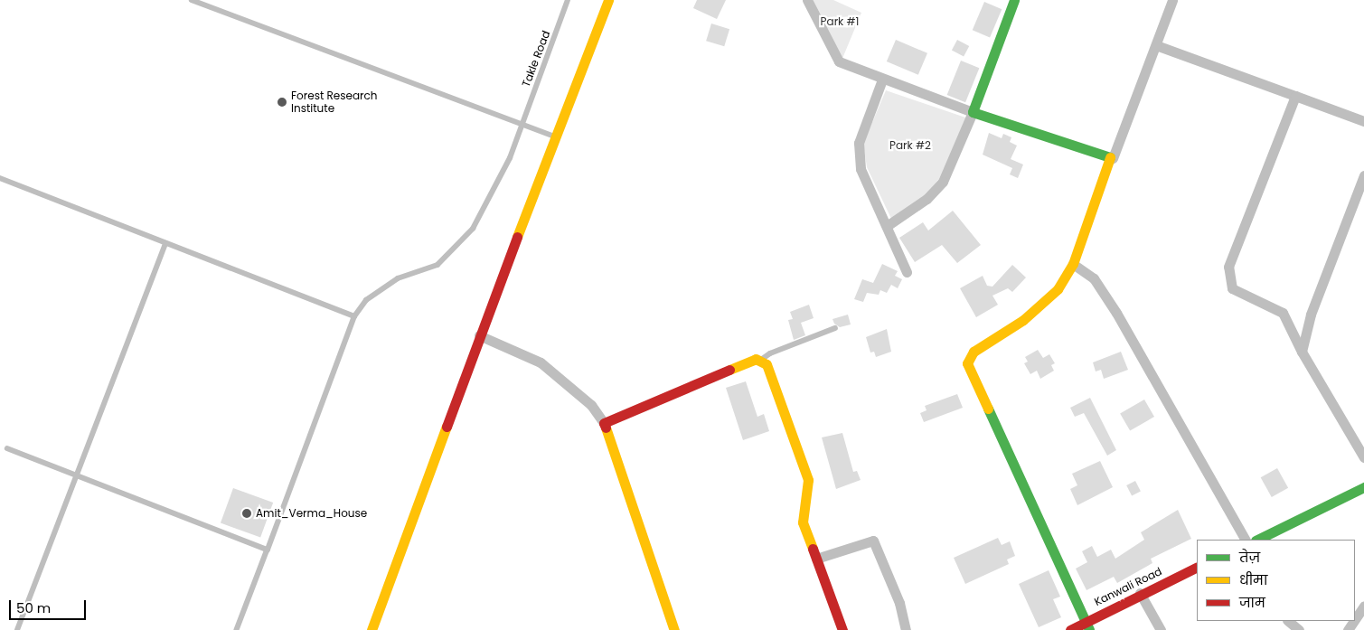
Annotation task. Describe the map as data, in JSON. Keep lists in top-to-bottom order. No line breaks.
{"streets":{"street":["Kanwali Road"],"lane":["Takle Road"]},"parks":["Park #1","Park #2"],"places":["Forest Research Institute","Amit_Verma_House"],"legend":["तेज़","धीमा","जाम"],"scale_bar":"50 m"}
